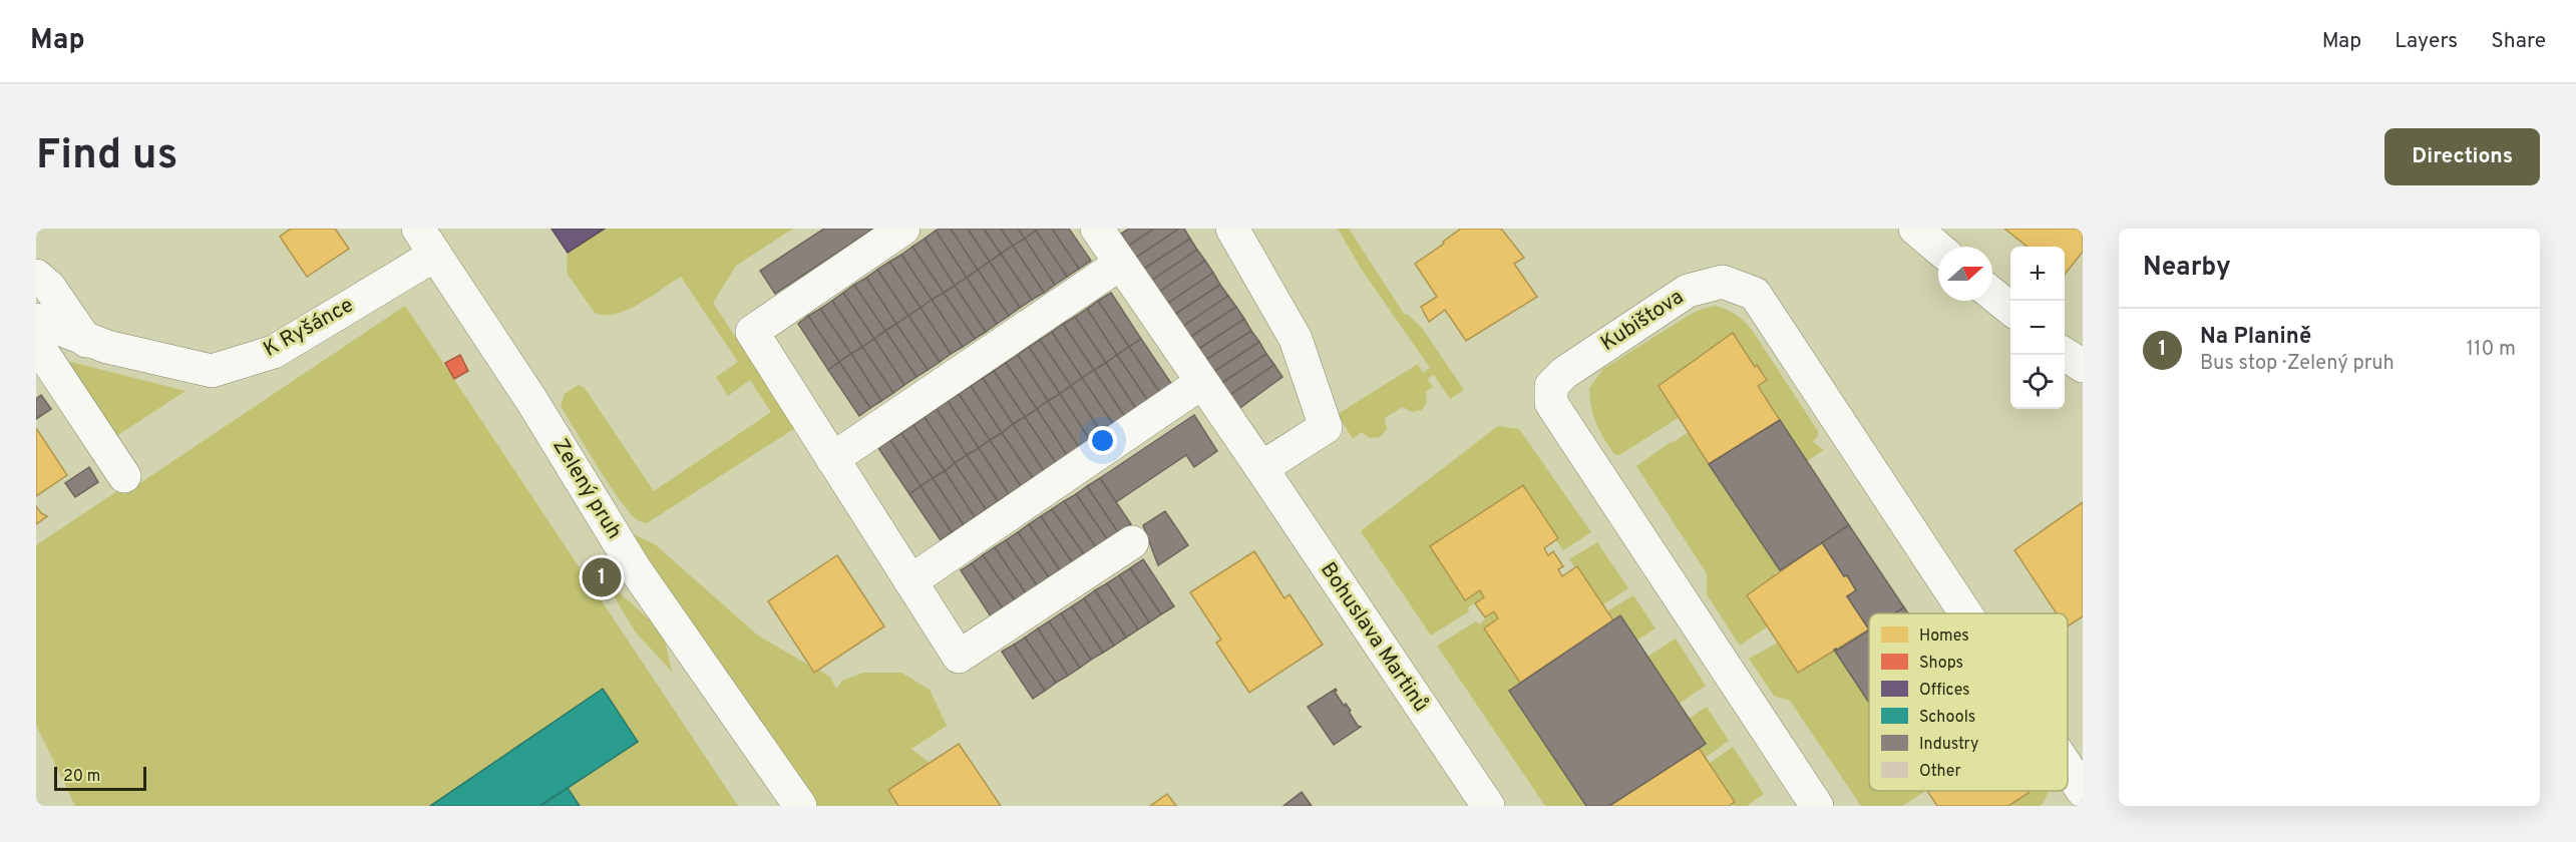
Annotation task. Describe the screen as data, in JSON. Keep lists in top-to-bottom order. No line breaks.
{"streets":{"street":["Kubištova","K Ryšánce","Zelený pruh","Bohuslava Martinů"]},"crossings":[["K Ryšánce","Zelený pruh"]],"legend":["Homes","Shops","Offices","Schools","Industry","Other"],"scale_bar":"20 m","north":"right","page":{"header":"Map","nav":["Map","Layers","Share"],"buttons":"Directions","title":"Find us","heading":"Nearby","map_buttons":["+","−"],"list":[{"mark":"1","name":"Na Planině","note":"Bus stop · Zelený pruh","value":"110 m"}],"pins":"1","scale":"20 m"}}
